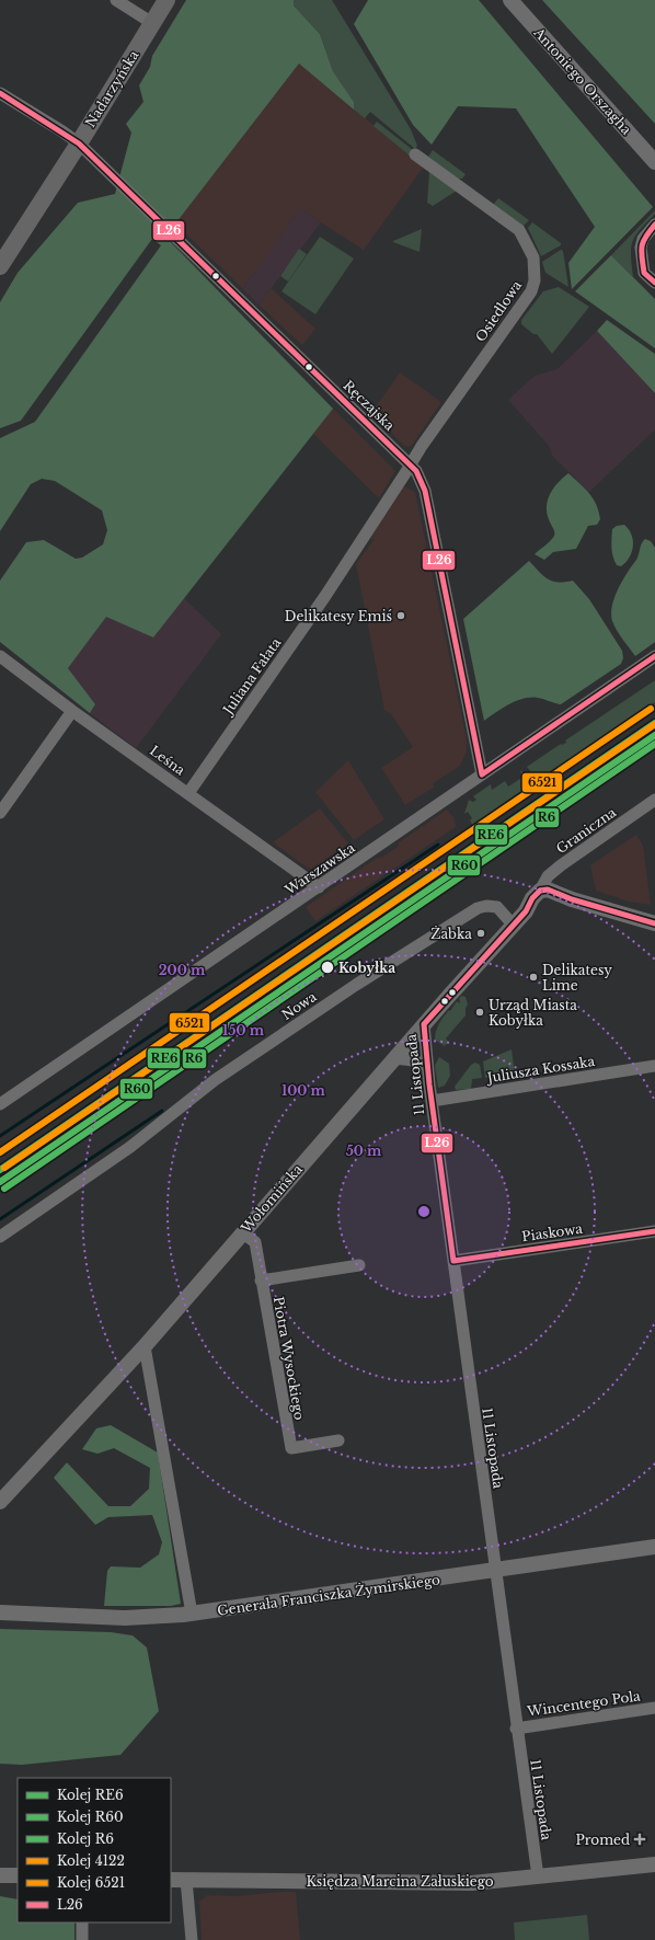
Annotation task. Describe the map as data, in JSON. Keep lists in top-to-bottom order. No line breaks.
{"streets":{"main road":["Nadarzyńska"],"street":["Antoniego Orszagha","Osiedlowa","Ręczajska","Juliana Fałata","Leśna","Graniczna","Warszawska","Nowa","Juliusza Kossaka","11 Listopada","Wołomińska","Piaskowa","Piotra Wysockiego","Generała Franciszka Żymirskiego","Wincentego Pola","Księdza Marcina Załuskiego"]},"crossings":[["Nadarzyńska","Ręczajska"],["Osiedlowa","Ręczajska"],["Osiedlowa","Juliana Fałata"],["Ręczajska","Juliana Fałata"],["Ręczajska","Warszawska"],["Juliana Fałata","Leśna"],["Leśna","Warszawska"],["Graniczna","Wołomińska"],["Nowa","Wołomińska"],["Juliusza Kossaka","11 Listopada"],["11 Listopada","Wołomińska"],["11 Listopada","Piaskowa"],["11 Listopada","Generała Franciszka Żymirskiego"],["11 Listopada","Wincentego Pola"],["11 Listopada","Księdza Marcina Załuskiego"],["Wołomińska","Piotra Wysockiego"]],"places":{"other":["Delikatesy Emiś","Żabka","Kobyłka","Delikatesy Lime","Urząd Miasta Kobyłka"],"health":["Promed"]},"lines":["transit line L26","rail line 6521","rail line RE6","rail line 4122","rail line R60","rail line R6"],"legend":["Kolej RE6","Kolej R60","Kolej R6","Kolej 4122","Kolej 6521","L26"],"rings":["200 m","150 m","100 m","50 m"]}
